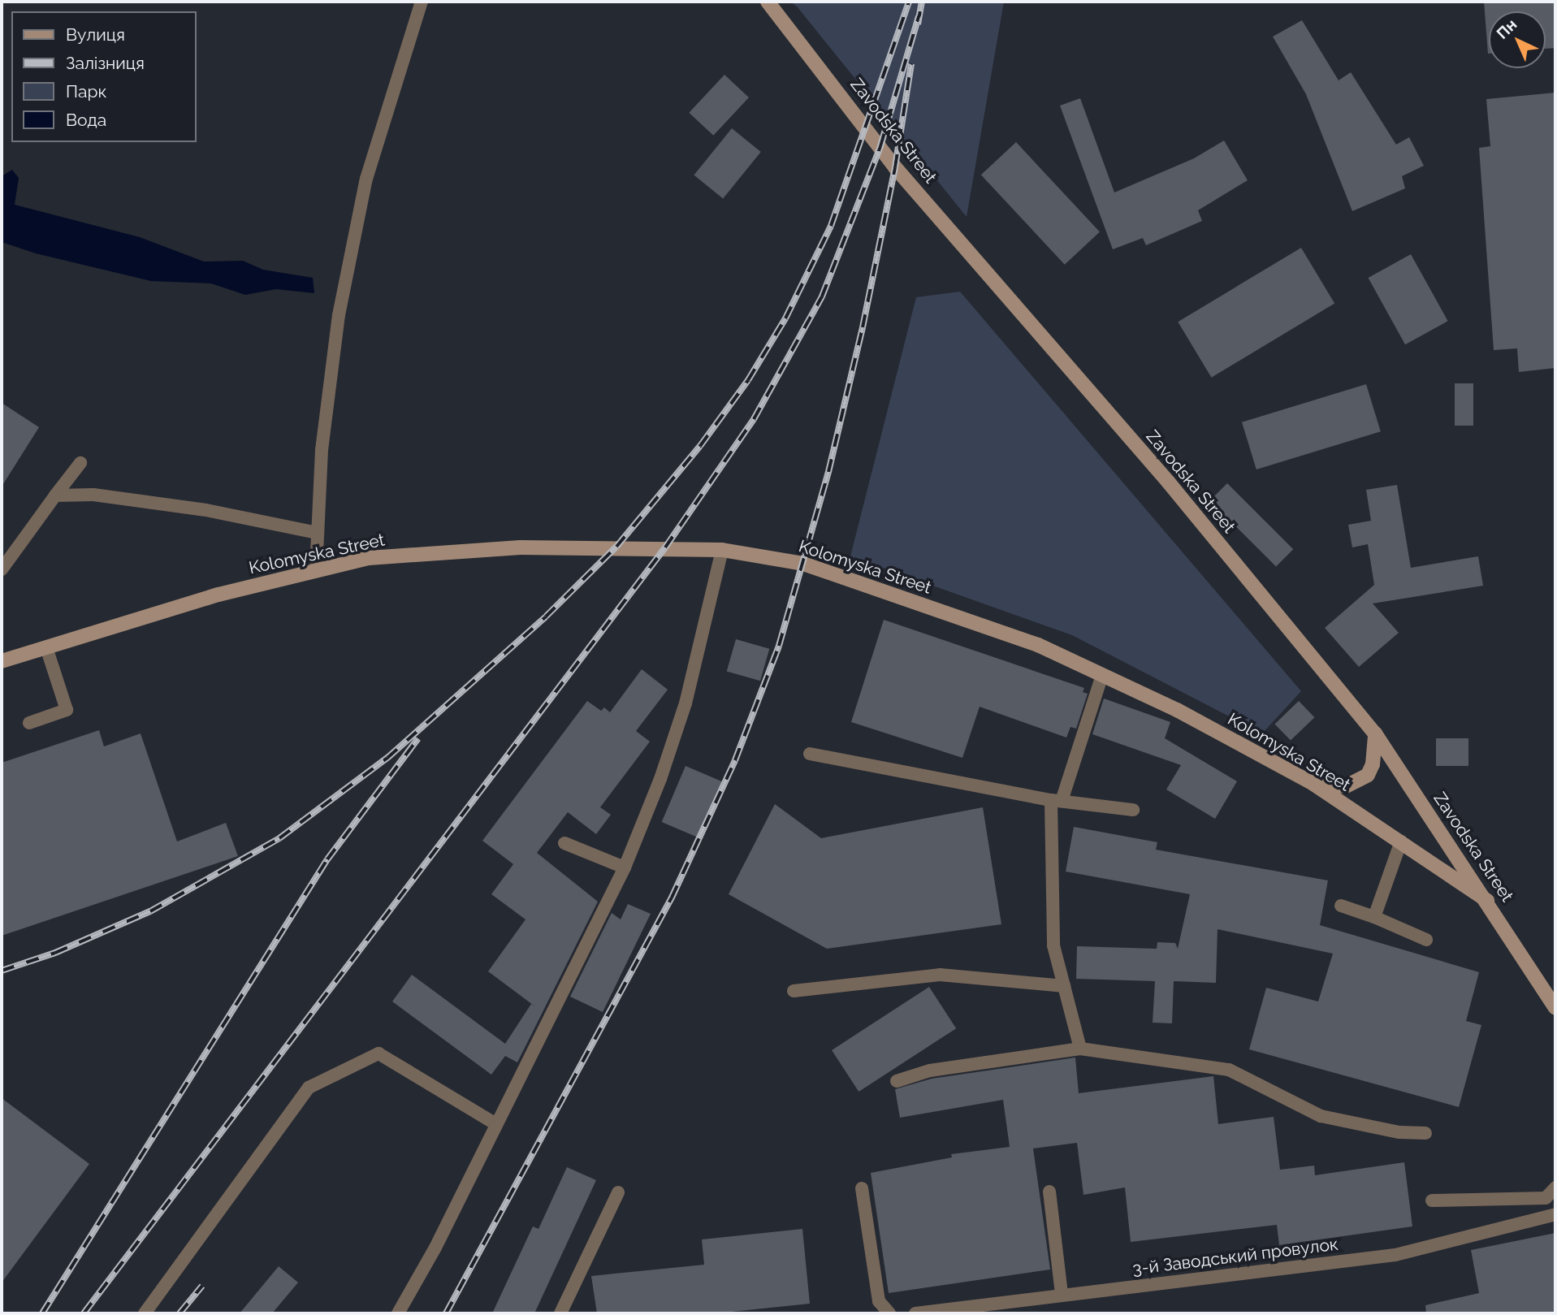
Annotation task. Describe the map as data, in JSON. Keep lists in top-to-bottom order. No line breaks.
{"streets":{"street":["Zavodska Street","Kolomyska Street"],"lane":["3-й Заводський провулок"]},"crossings":[["Zavodska Street","Kolomyska Street"]],"legend":["Вулиця","Залізниця","Парк","Вода"],"north":"top left"}
